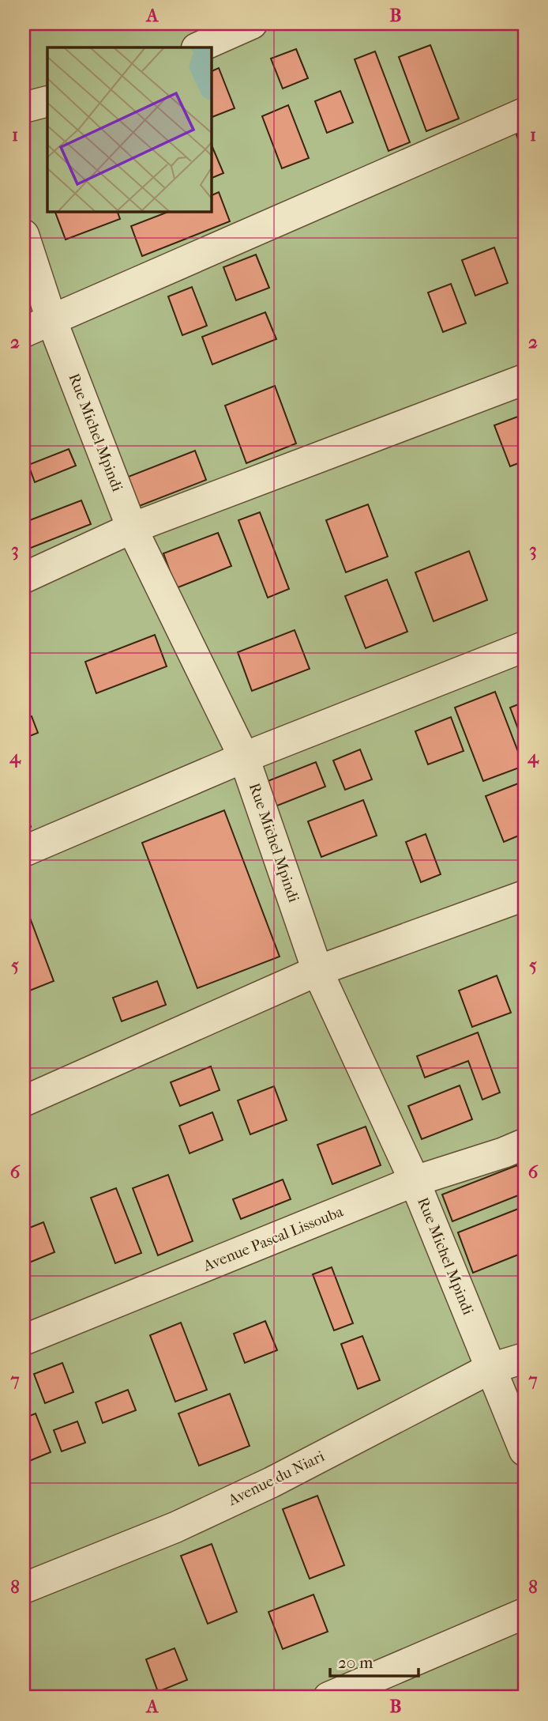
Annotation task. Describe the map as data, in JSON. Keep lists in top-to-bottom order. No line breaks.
{"streets":{"street":["Rue Michel Mpindi","Avenue Pascal Lissouba","Avenue du Niari"]},"crossings":[["Rue Michel Mpindi","Avenue Pascal Lissouba"],["Rue Michel Mpindi","Avenue du Niari"]],"scale_bar":"20 m","grid":{"columns":["A","B"],"rows":["1","2","3","4","5","6","7","8"]}}
